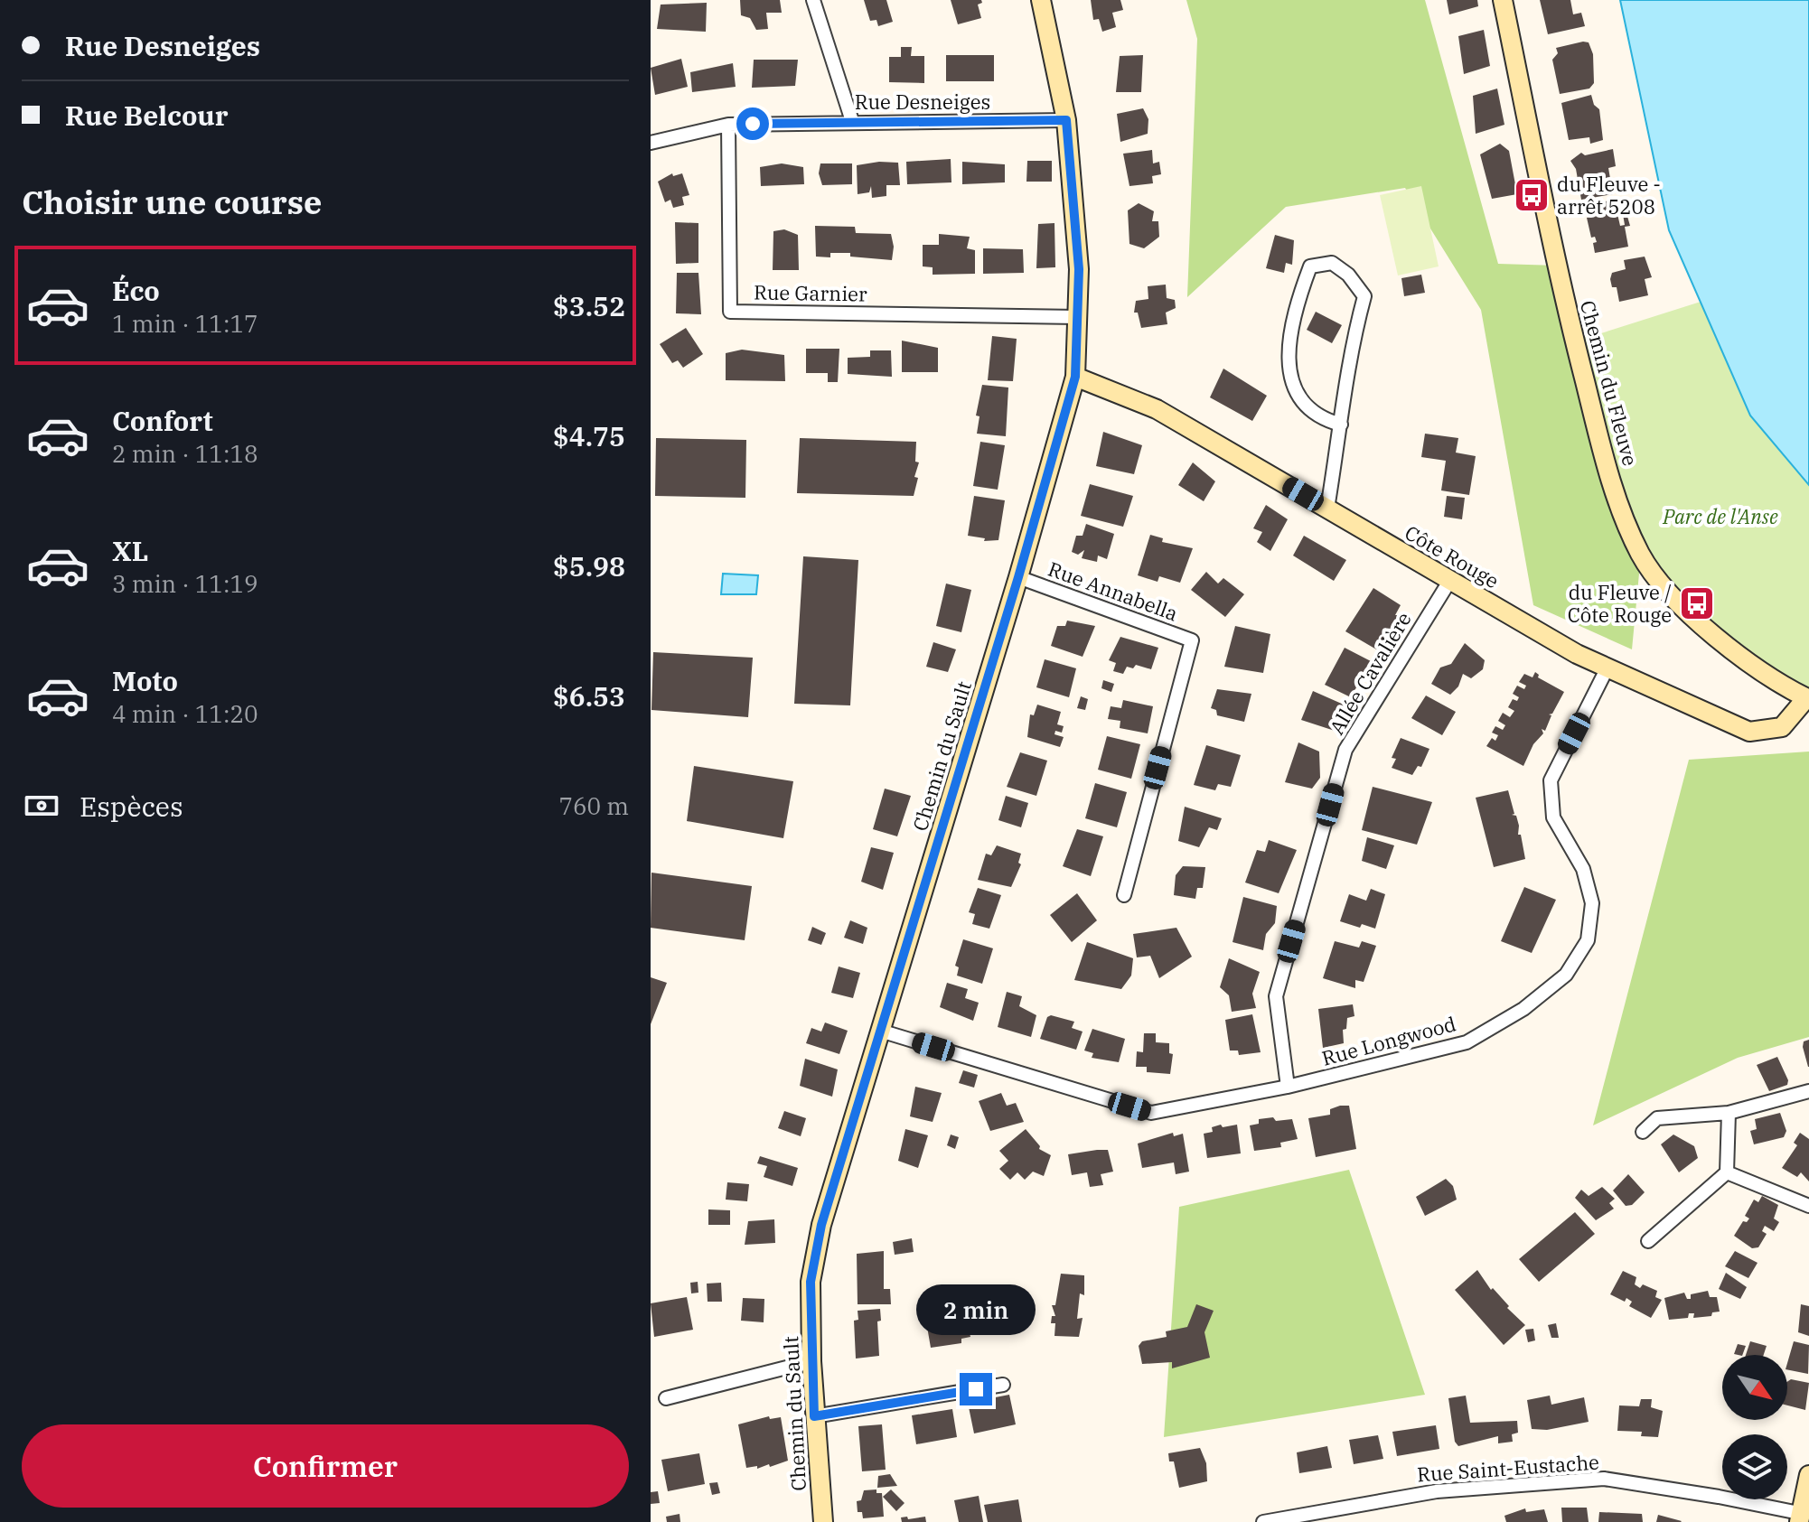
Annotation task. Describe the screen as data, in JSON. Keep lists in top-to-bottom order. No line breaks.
{"streets":{"street":["Rue Desneiges","Rue Garnier","Chemin du Fleuve","Côte Rouge","Rue Annabella","Allée Cavalière","Chemin du Sault","Rue Longwood","Rue Saint-Eustache"]},"crossings":[["Rue Desneiges","Rue Garnier"],["Rue Desneiges","Chemin du Sault"],["Rue Garnier","Chemin du Sault"],["Chemin du Fleuve","Côte Rouge"],["Côte Rouge","Allée Cavalière"],["Côte Rouge","Chemin du Sault"],["Côte Rouge","Rue Longwood"],["Rue Annabella","Chemin du Sault"],["Allée Cavalière","Rue Longwood"],["Chemin du Sault","Rue Longwood"]],"parks":["Parc de l'Anse"],"places":{"bus stop":["du Fleuve - arrêt 5208","du Fleuve / Côte Rouge"]},"north":"bottom right","page":{"banner":["Rue Desneiges","Rue Belcour"],"heading":"Choisir une course","list":[{"name":"Éco","note":"1 min · 11:17","value":"$3.52"},{"name":"Confort","note":"2 min · 11:18","value":"$4.75"},{"name":"XL","note":"3 min · 11:19","value":"$5.98"},{"name":"Moto","note":"4 min · 11:20","value":"$6.53"}],"pay":["Espèces","760 m"],"bubble":"2 min","buttons":"Confirmer"}}
